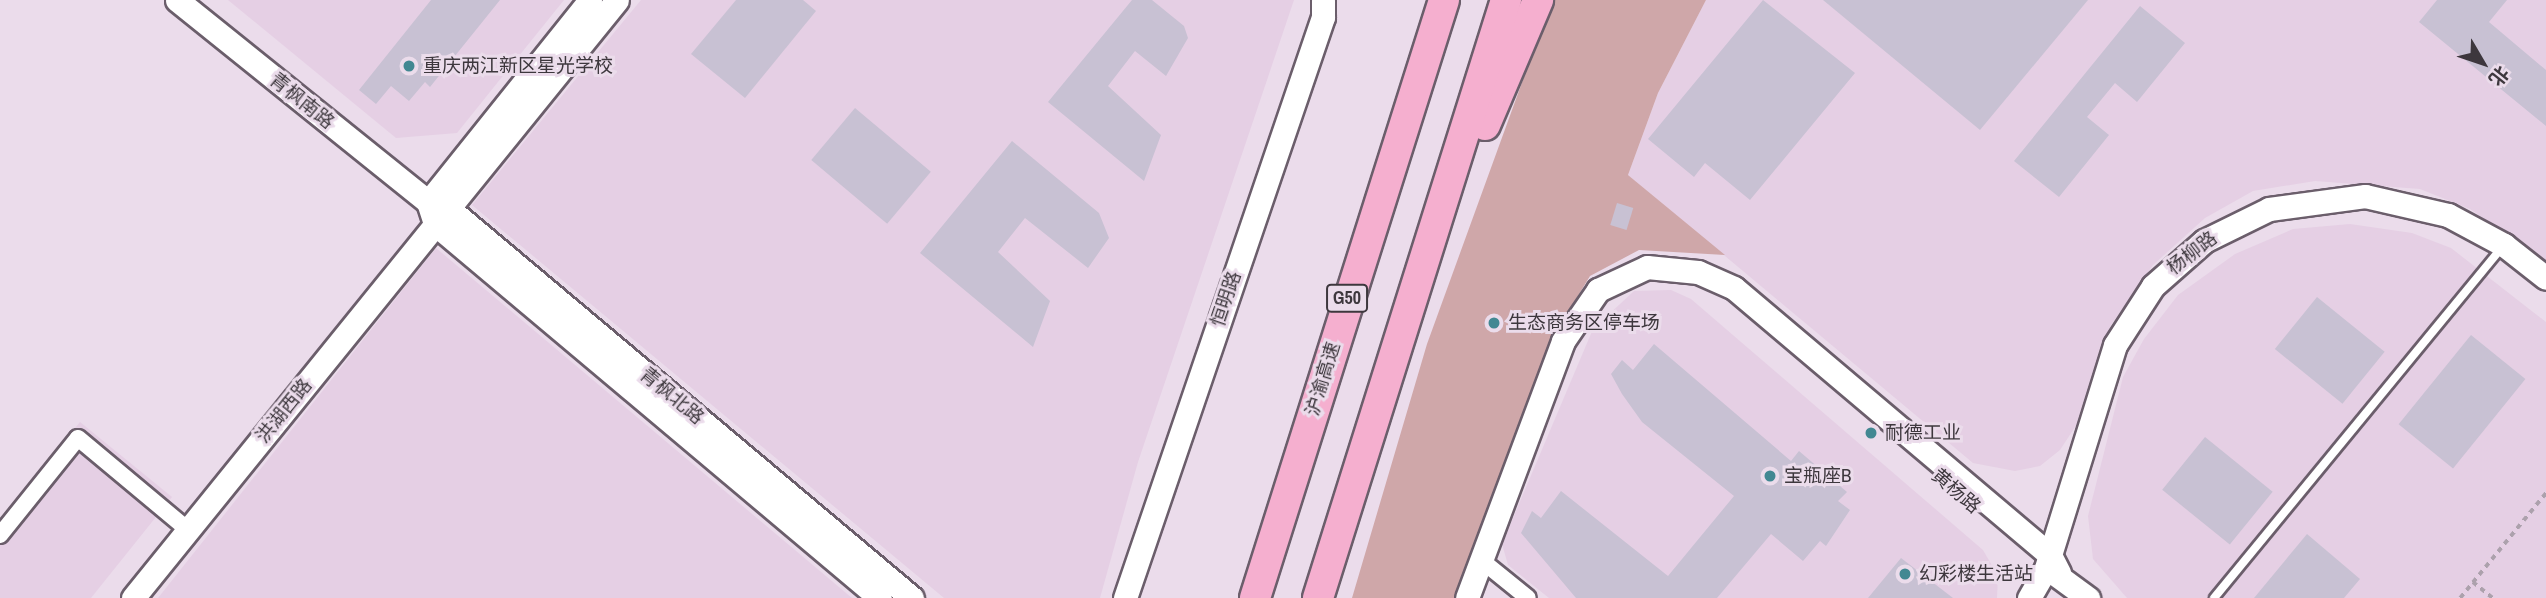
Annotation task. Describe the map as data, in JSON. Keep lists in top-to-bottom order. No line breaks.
{"streets":{"highway":["G50","沪渝高速"],"street":["青枫南路","杨柳路","恒明路","青枫北路","洪湖西路","黄杨路"]},"crossings":[["青枫南路","青枫北路"],["青枫南路","洪湖西路"],["杨柳路","黄杨路"],["青枫北路","洪湖西路"]],"places":["重庆两江新区星光学校","生态商务区停车场","耐德工业","宝瓶座B","幻彩楼生活站"],"north":"bottom right"}
